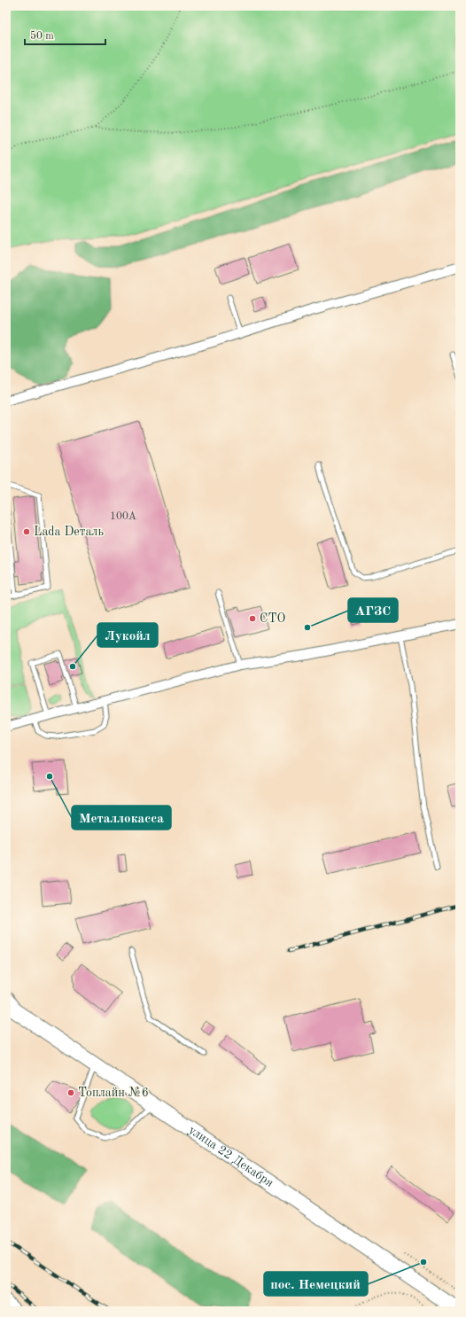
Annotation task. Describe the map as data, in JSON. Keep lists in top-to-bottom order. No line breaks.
{"streets":{"main road":["улица 22 Декабря"]},"places":["Lada Dеталь","СТО","АГЗС","Лукойл","Металлокасса","Топлайн №6","пос. Немецкий"],"house_numbers":["100А"],"scale_bar":"50 m"}
